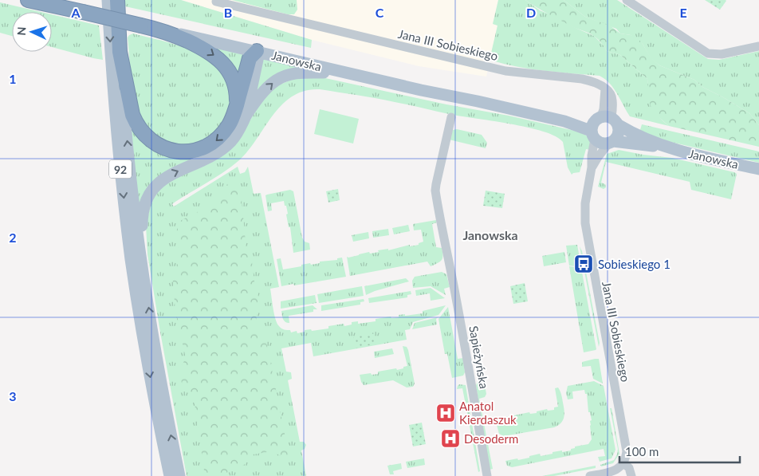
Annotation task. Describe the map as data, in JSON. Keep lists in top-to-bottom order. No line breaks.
{"streets":{"highway":["Janowska"],"main road":["92"],"street":["Jana III Sobieskiego","Sapieżyńska"]},"crossings":[["Jana III Sobieskiego","Janowska"]],"districts":["Janowska"],"places":{"bus stop":["Sobieskiego 1"],"hospital":["Anatol Kierdaszuk","Desoderm"]},"scale_bar":"100 m","north":"left","grid":{"columns":["A","B","C","D","E"],"rows":["1","2","3"]}}
